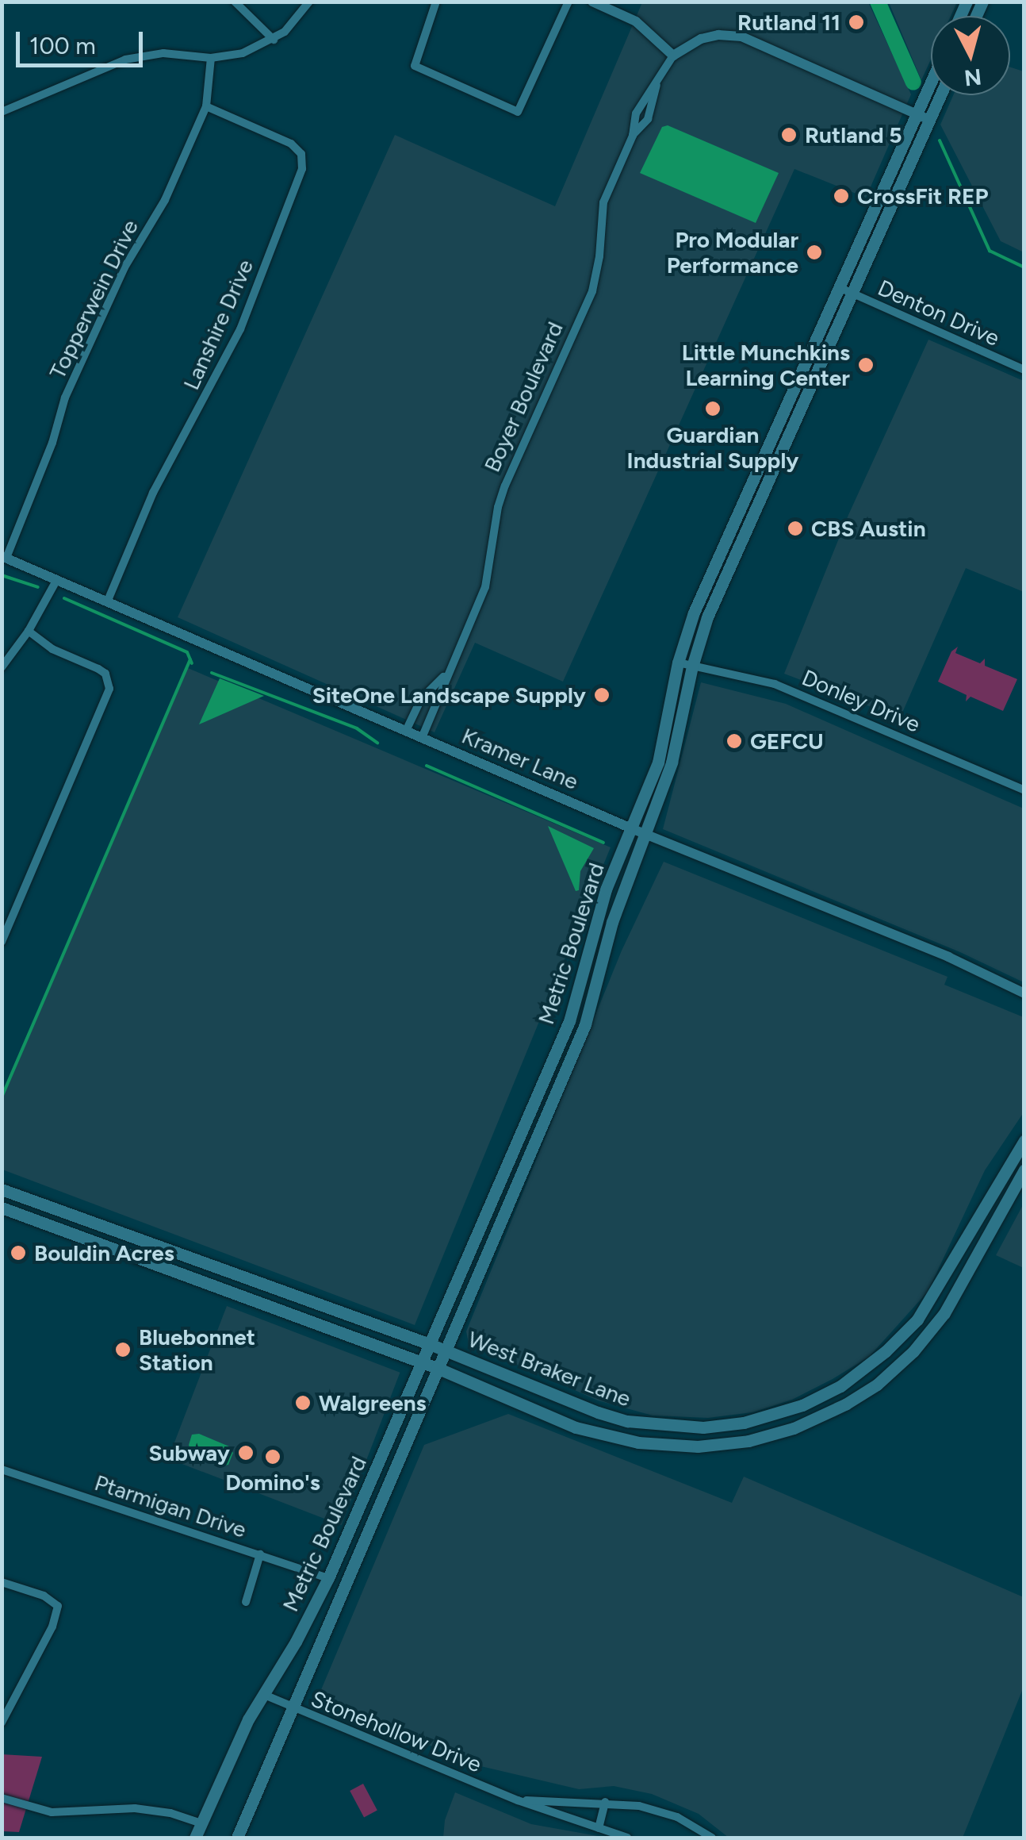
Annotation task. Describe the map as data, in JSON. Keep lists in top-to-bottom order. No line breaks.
{"streets":{"main road":["Metric Boulevard","West Braker Lane"],"street":["Topperwein Drive","Denton Drive","Lanshire Drive","Boyer Boulevard","Donley Drive","Kramer Lane","Ptarmigan Drive","Stonehollow Drive"]},"crossings":[["Topperwein Drive","Lanshire Drive"],["Topperwein Drive","Kramer Lane"],["Denton Drive","Metric Boulevard"],["Lanshire Drive","Kramer Lane"],["Boyer Boulevard","Kramer Lane"],["Donley Drive","Metric Boulevard"],["Kramer Lane","Metric Boulevard"],["Metric Boulevard","West Braker Lane"],["Metric Boulevard","Ptarmigan Drive"],["Metric Boulevard","Stonehollow Drive"]],"places":["Rutland 11","Rutland 5","CrossFit REP","Pro Modular Performance","Little Munchkins Learning Center","Guardian Industrial Supply","CBS Austin","SiteOne Landscape Supply","GEFCU","Bouldin Acres","Bluebonnet Station","Walgreens","Subway","Domino's"],"scale_bar":"100 m","north":"bottom"}
